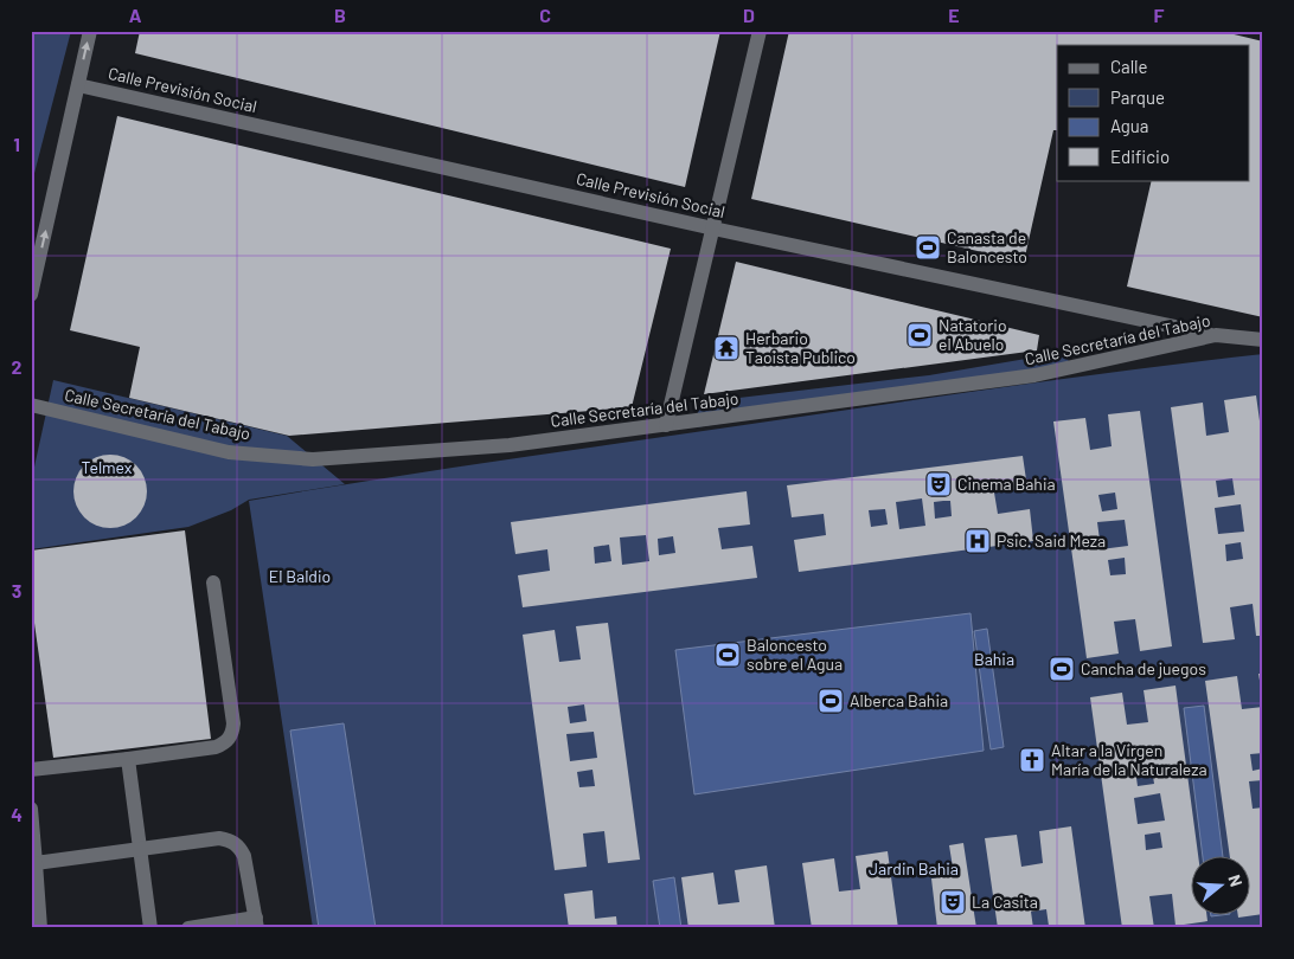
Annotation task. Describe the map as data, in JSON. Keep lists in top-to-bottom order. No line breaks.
{"streets":{"street":["Calle Previsión Social","Calle Secretaría del Tabajo"]},"crossings":[["Calle Previsión Social","Calle Secretaría del Tabajo"]],"parks":["Telmex","El Baldio","Bahia","Jardin Bahia"],"places":{"sports":["Canasta de Baloncesto","Natatorio el Abuelo","Baloncesto sobre el Agua","Cancha de juegos","Alberca Bahia"],"temple":["Herbario Taoista Publico"],"theatre":["Cinema Bahia","La Casita"],"hospital":["Psic. Said Meza"],"church":["Altar a la Virgen María de la Naturaleza"]},"legend":["Calle","Parque","Agua","Edificio"],"north":"right","grid":{"columns":["A","B","C","D","E","F"],"rows":["1","2","3","4"]}}
